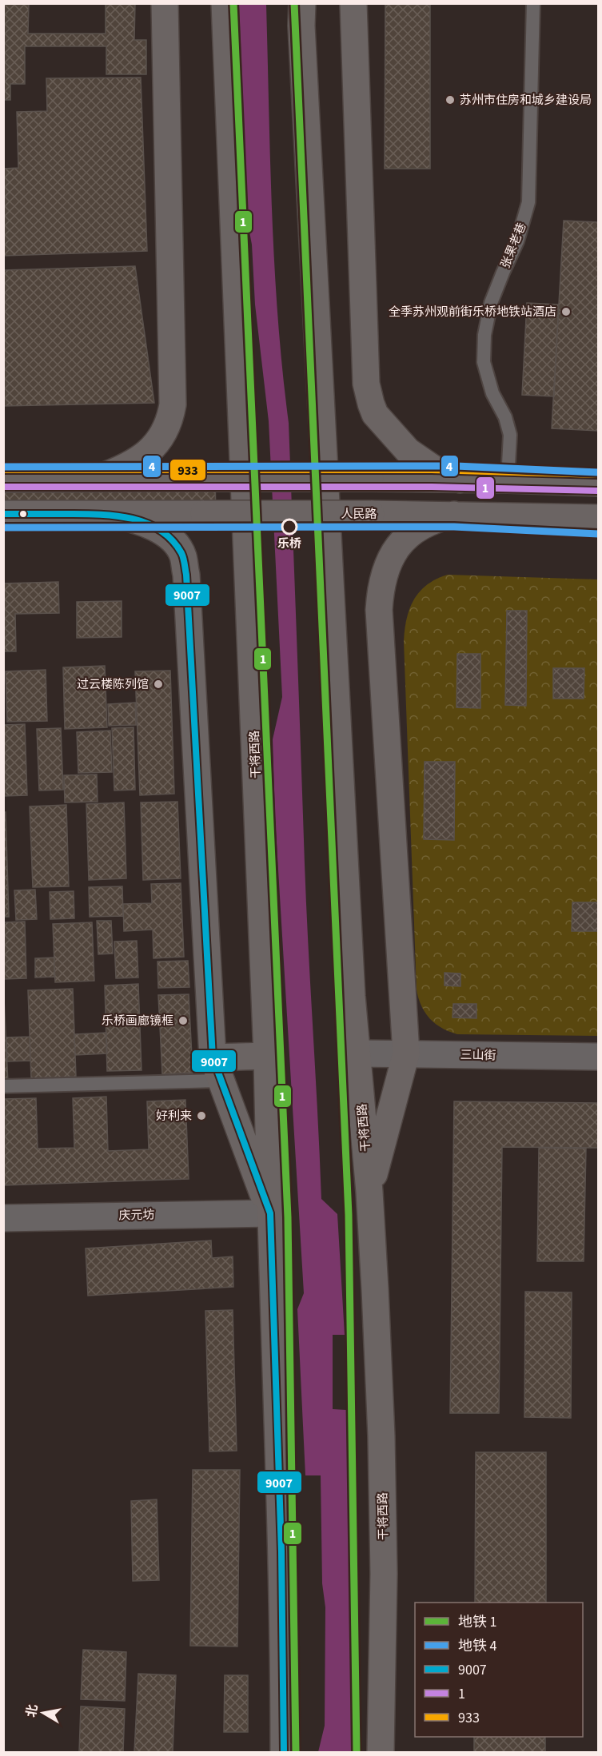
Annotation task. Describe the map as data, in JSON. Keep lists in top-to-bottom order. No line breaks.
{"streets":{"main road":["人民路","干将西路"],"street":["三山街","庆元坊"],"lane":["张果老巷"]},"crossings":[["干将西路","三山街"],["干将西路","庆元坊"]],"places":["苏州市住房和城乡建设局","全季苏州观前街乐桥地铁站酒店","乐桥","过云楼陈列馆","乐桥画廊镜框","好利来"],"lines":["metro line 1","metro line 4","transit line 933","transit line 1","transit line 9007"],"legend":["地铁 1","地铁 4","9007","1","933"],"north":"left"}
